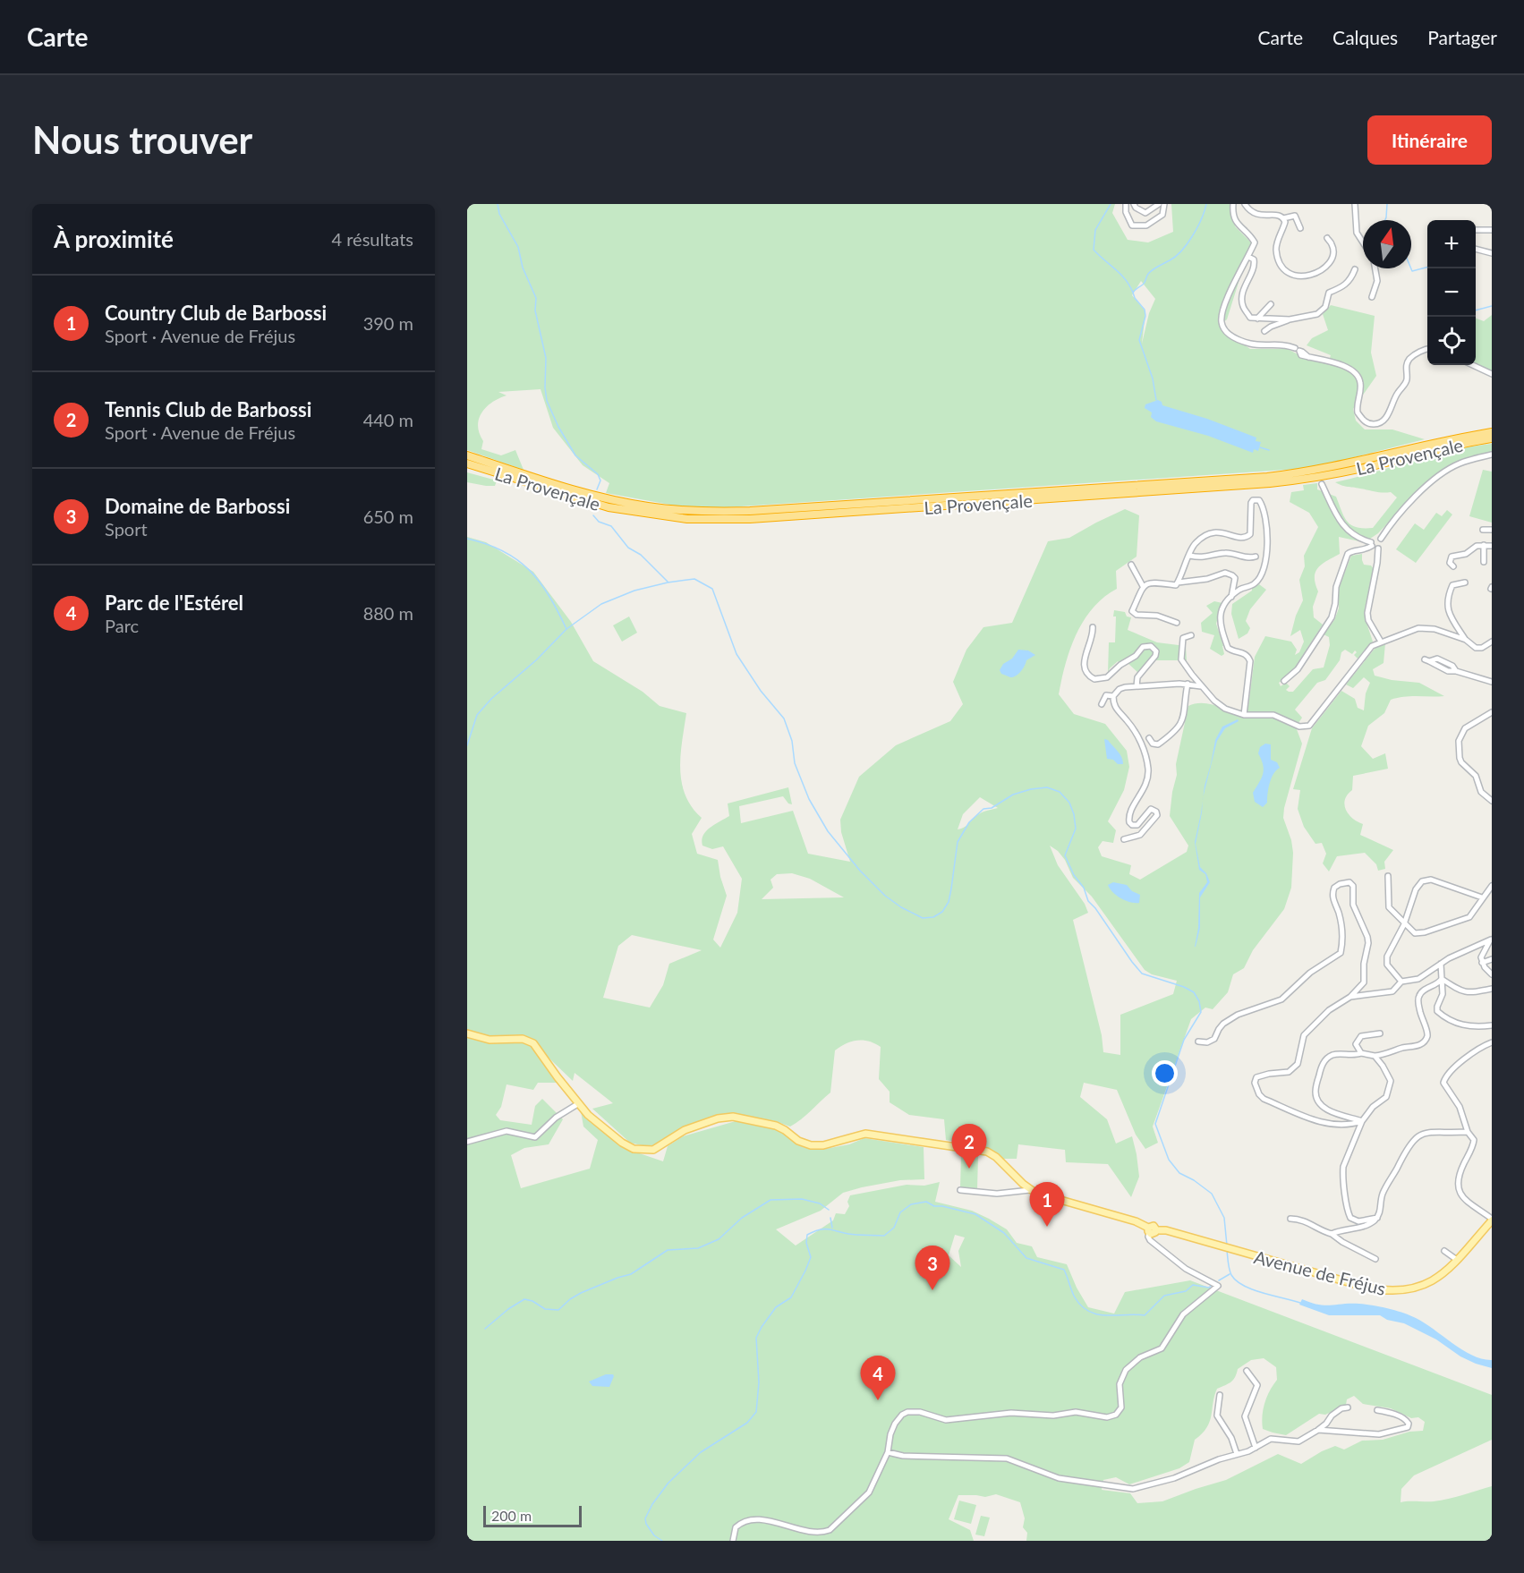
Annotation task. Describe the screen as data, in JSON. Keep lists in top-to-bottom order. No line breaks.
{"streets":{"highway":["La Provençale"],"main road":["Avenue de Fréjus"]},"scale_bar":"200 m","north":"top","page":{"header":"Carte","nav":["Carte","Calques","Partager"],"buttons":"Itinéraire","title":"Nous trouver","heading":["À proximité","4 résultats"],"map_buttons":["+","−"],"list":[{"mark":"1","name":"Country Club de Barbossi","note":"Sport · Avenue de Fréjus","value":"390 m"},{"mark":"2","name":"Tennis Club de Barbossi","note":"Sport · Avenue de Fréjus","value":"440 m"},{"mark":"3","name":"Domaine de Barbossi","note":"Sport","value":"650 m"},{"mark":"4","name":"Parc de l'Estérel","note":"Parc","value":"880 m"}],"pins":["2","1","3","4"],"scale":"200 m"}}
